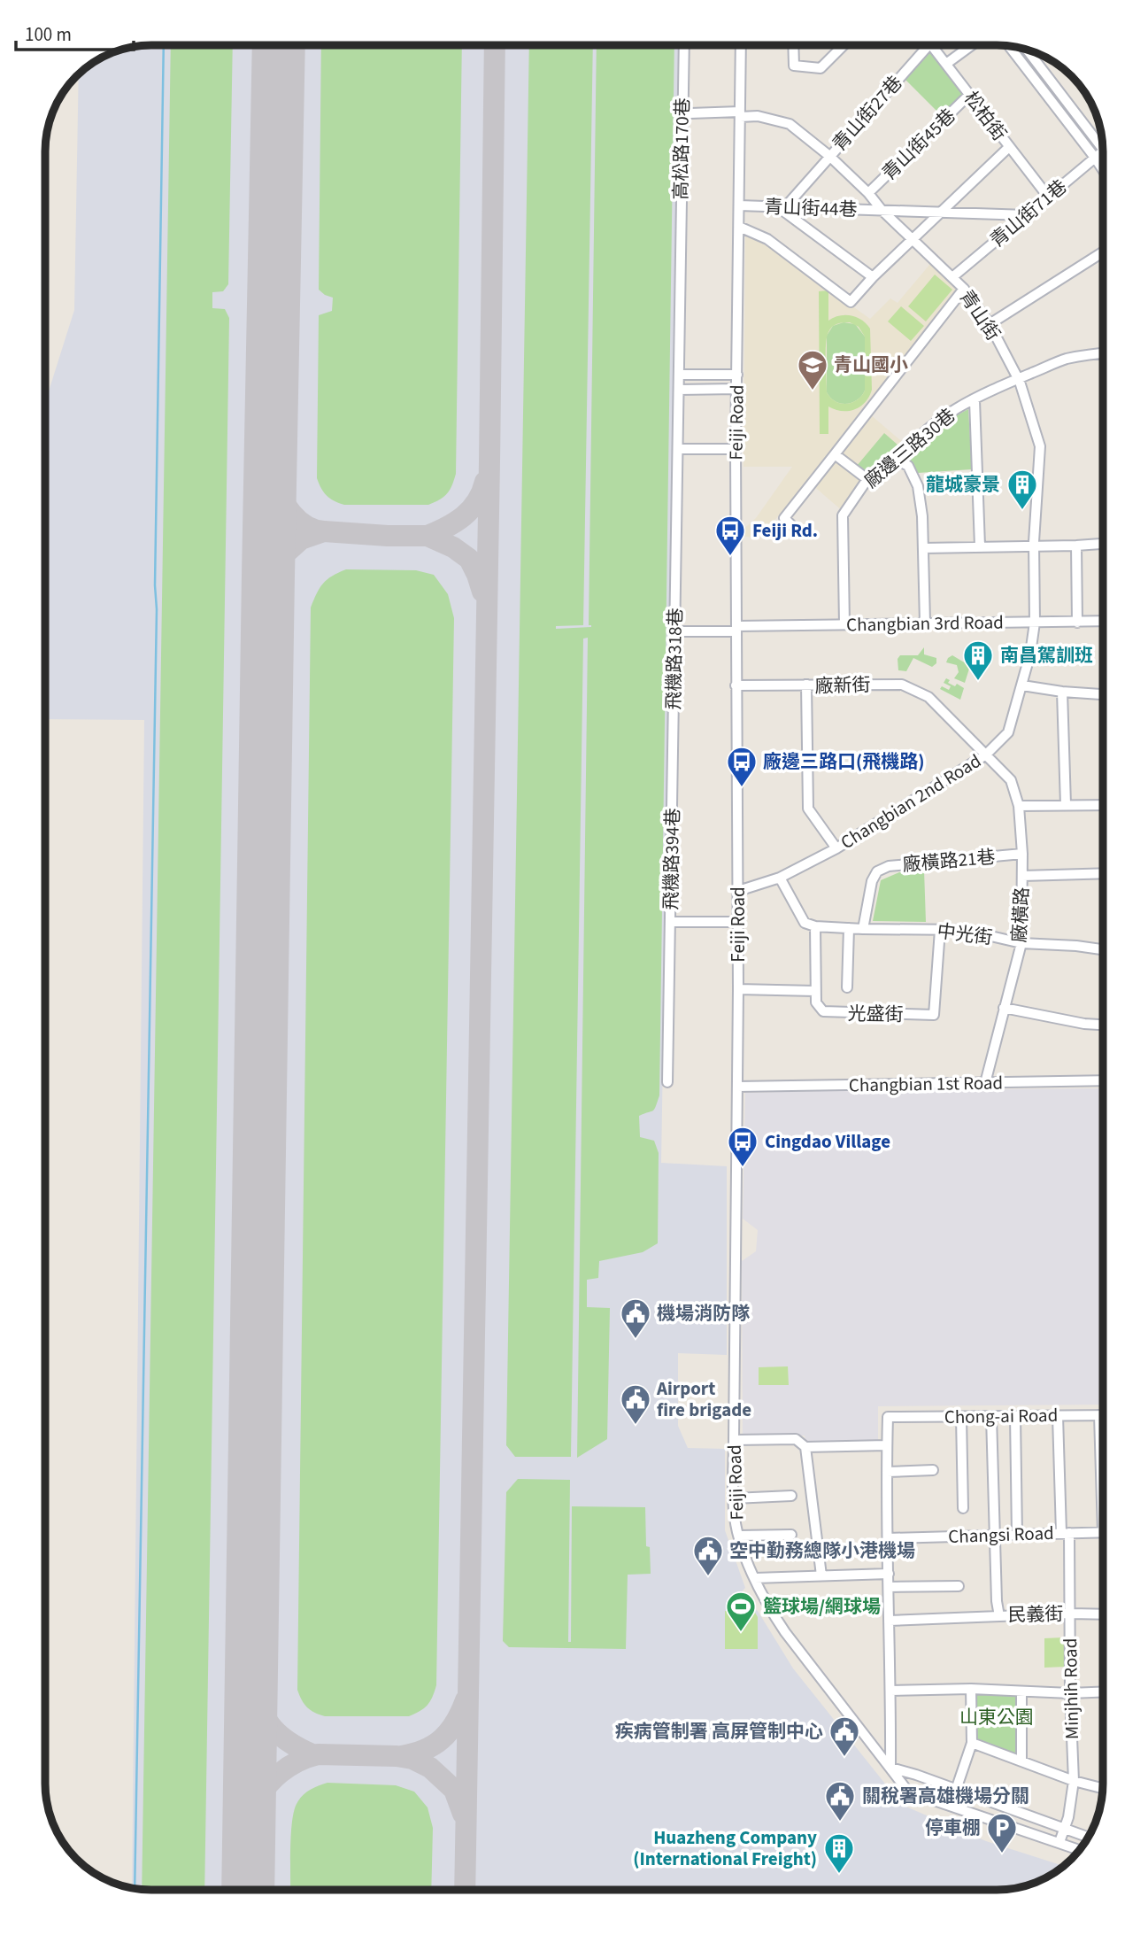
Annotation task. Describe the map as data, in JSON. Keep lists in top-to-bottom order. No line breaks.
{"streets":{"street":["青山街27巷","松柏街","青山街45巷","高松路170巷","青山街44巷","青山街71巷","青山街","Feiji Road","廠邊三路30巷","Changbian 3rd Road","飛機路318巷","廠新街","Changbian 2nd Road","飛機路394巷","廠橫路21巷","廠橫路","中光街","光盛街","Changbian 1st Road","Chong-ai Road","Changsi Road","民義街","Minjhih Road"]},"crossings":[["青山街27巷","青山街44巷"],["青山街27巷","青山街"],["松柏街","青山街45巷"],["松柏街","青山街71巷"],["青山街45巷","青山街"],["高松路170巷","飛機路318巷"],["青山街44巷","青山街71巷"],["青山街44巷","青山街"],["青山街44巷","Feiji Road"],["青山街71巷","青山街"],["青山街","Feiji Road"],["青山街","廠邊三路30巷"],["青山街","Changbian 3rd Road"],["青山街","Changbian 2nd Road"],["Feiji Road","Changbian 3rd Road"],["Feiji Road","Changbian 2nd Road"],["Feiji Road","Changbian 1st Road"],["Feiji Road","Minjhih Road"],["廠邊三路30巷","Changbian 3rd Road"],["Changbian 3rd Road","飛機路318巷"],["Changbian 3rd Road","Changbian 2nd Road"],["飛機路318巷","飛機路394巷"],["廠新街","Changbian 2nd Road"],["廠新街","廠橫路"],["Changbian 2nd Road","廠橫路"],["廠橫路21巷","廠橫路"],["廠橫路21巷","中光街"],["廠橫路","中光街"],["廠橫路","Changbian 1st Road"],["中光街","光盛街"],["Chong-ai Road","民義街"],["Chong-ai Road","Minjhih Road"],["Changsi Road","民義街"],["Changsi Road","Minjhih Road"],["民義街","Minjhih Road"]],"parks":["山東公園"],"places":{"school or university":["青山國小"],"building":["龍城豪景","南昌駕訓班","Huazheng Company (International Freight)"],"bus stop":["Feiji Rd.","廠邊三路口(飛機路)","Cingdao Village"],"public building":["機場消防隊","Airport fire brigade","空中勤務總隊小港機場","疾病管制署 高屏管制中心","關稅署高雄機場分關"],"sports":["籃球場/網球場"],"parking":["停車棚"]},"scale_bar":"100 m"}
